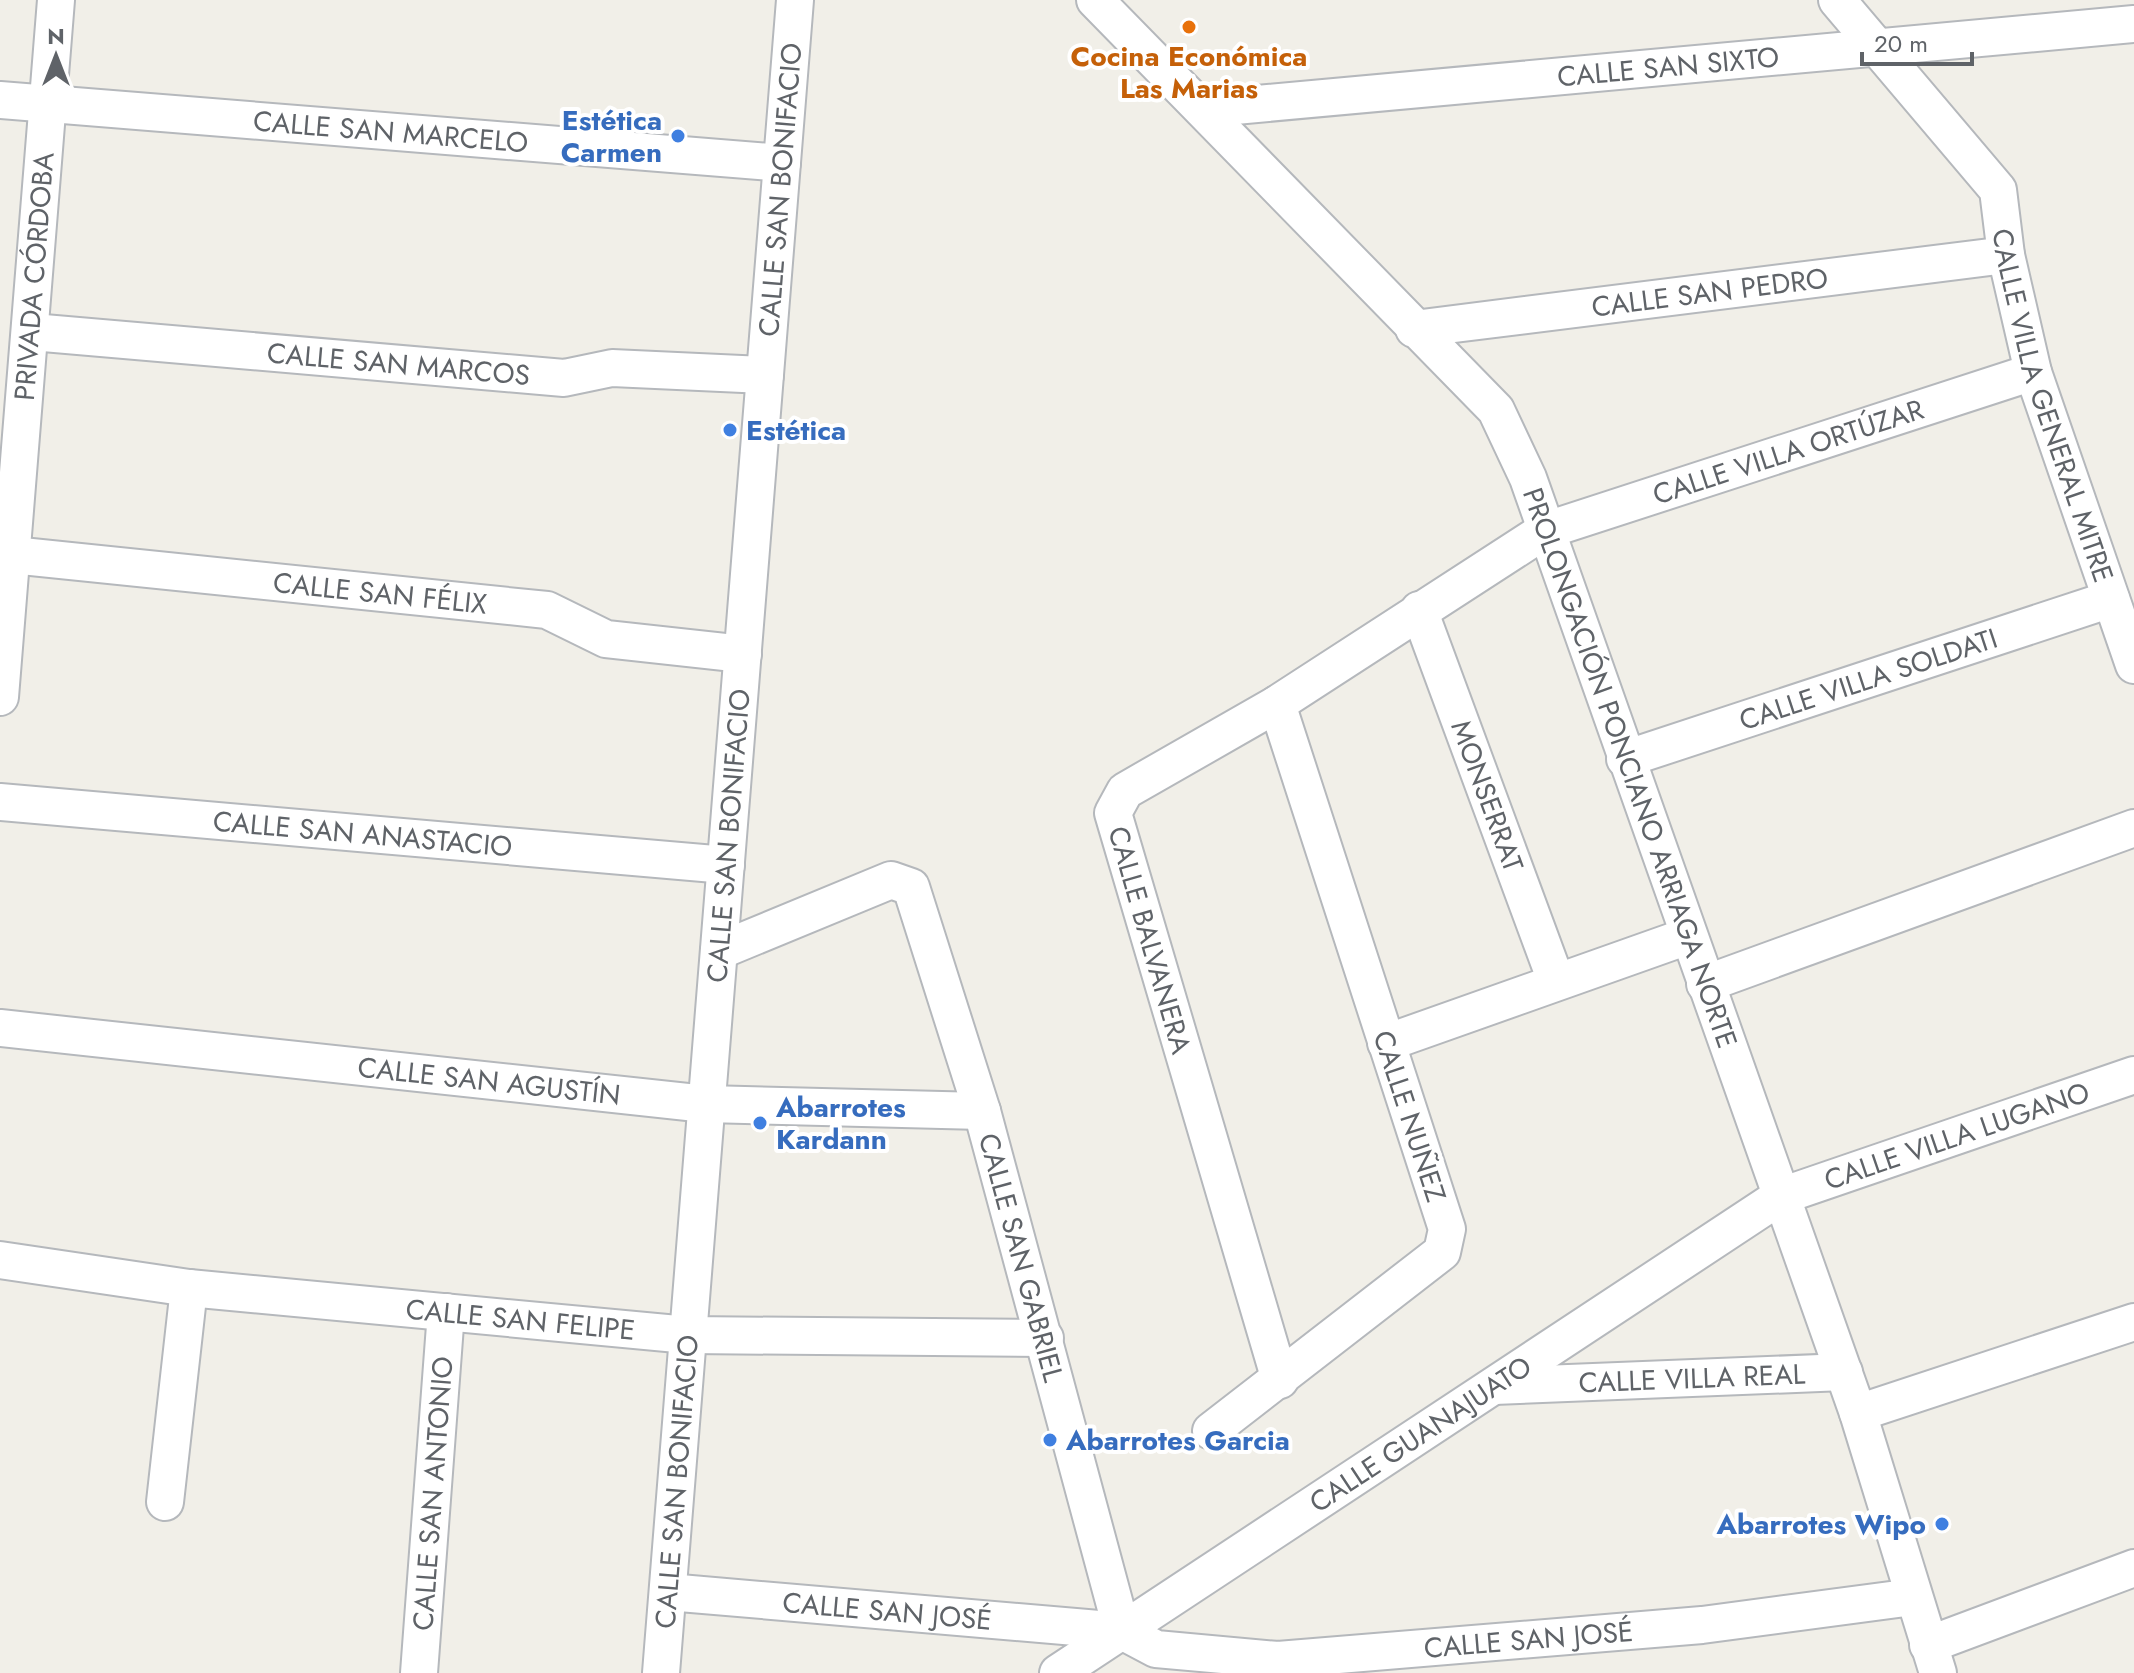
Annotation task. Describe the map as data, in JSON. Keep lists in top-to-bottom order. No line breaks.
{"streets":{"street":["CALLE SAN SIXTO","CALLE SAN MARCELO","CALLE SAN BONIFACIO","PRIVADA CÓRDOBA","CALLE SAN PEDRO","CALLE SAN MARCOS","CALLE VILLA GENERAL MITRE","CALLE VILLA ORTÚZAR","CALLE SAN FÉLIX","CALLE VILLA SOLDATI","PROLONGACIÓN PONCIANO ARRIAGA NORTE","MONSERRAT","CALLE SAN ANASTACIO","CALLE BALVANERA","CALLE SAN AGUSTÍN","CALLE NUÑEZ","CALLE VILLA LUGANO","CALLE SAN GABRIEL","CALLE SAN FELIPE","CALLE VILLA REAL","CALLE GUANAJUATO","CALLE SAN ANTONIO","CALLE SAN JOSÉ"]},"crossings":[["CALLE SAN SIXTO","CALLE VILLA GENERAL MITRE"],["CALLE SAN SIXTO","PROLONGACIÓN PONCIANO ARRIAGA NORTE"],["CALLE SAN MARCELO","CALLE SAN BONIFACIO"],["CALLE SAN MARCELO","PRIVADA CÓRDOBA"],["CALLE SAN BONIFACIO","CALLE SAN MARCOS"],["CALLE SAN BONIFACIO","CALLE SAN FÉLIX"],["CALLE SAN BONIFACIO","CALLE SAN ANASTACIO"],["CALLE SAN BONIFACIO","CALLE SAN AGUSTÍN"],["CALLE SAN BONIFACIO","CALLE SAN GABRIEL"],["CALLE SAN BONIFACIO","CALLE SAN FELIPE"],["CALLE SAN BONIFACIO","CALLE SAN JOSÉ"],["PRIVADA CÓRDOBA","CALLE SAN MARCOS"],["PRIVADA CÓRDOBA","CALLE SAN FÉLIX"],["CALLE SAN PEDRO","CALLE VILLA GENERAL MITRE"],["CALLE SAN PEDRO","PROLONGACIÓN PONCIANO ARRIAGA NORTE"],["CALLE VILLA GENERAL MITRE","CALLE VILLA ORTÚZAR"],["CALLE VILLA GENERAL MITRE","CALLE VILLA SOLDATI"],["CALLE VILLA ORTÚZAR","PROLONGACIÓN PONCIANO ARRIAGA NORTE"],["CALLE VILLA ORTÚZAR","CALLE BALVANERA"],["CALLE VILLA SOLDATI","PROLONGACIÓN PONCIANO ARRIAGA NORTE"],["PROLONGACIÓN PONCIANO ARRIAGA NORTE","CALLE BALVANERA"],["PROLONGACIÓN PONCIANO ARRIAGA NORTE","CALLE VILLA LUGANO"],["PROLONGACIÓN PONCIANO ARRIAGA NORTE","CALLE VILLA REAL"],["PROLONGACIÓN PONCIANO ARRIAGA NORTE","CALLE GUANAJUATO"],["PROLONGACIÓN PONCIANO ARRIAGA NORTE","CALLE SAN JOSÉ"],["MONSERRAT","CALLE BALVANERA"],["CALLE BALVANERA","CALLE NUÑEZ"],["CALLE SAN AGUSTÍN","CALLE SAN GABRIEL"],["CALLE VILLA LUGANO","CALLE GUANAJUATO"],["CALLE SAN GABRIEL","CALLE SAN FELIPE"],["CALLE SAN GABRIEL","CALLE GUANAJUATO"],["CALLE SAN GABRIEL","CALLE SAN JOSÉ"],["CALLE SAN FELIPE","CALLE SAN ANTONIO"],["CALLE VILLA REAL","CALLE GUANAJUATO"],["CALLE GUANAJUATO","CALLE SAN JOSÉ"]],"places":["Cocina Económica Las Marias","Estética Carmen","Estética","Abarrotes Kardann","Abarrotes Garcia","Abarrotes Wipo"],"scale_bar":"20 m","north":"top"}
